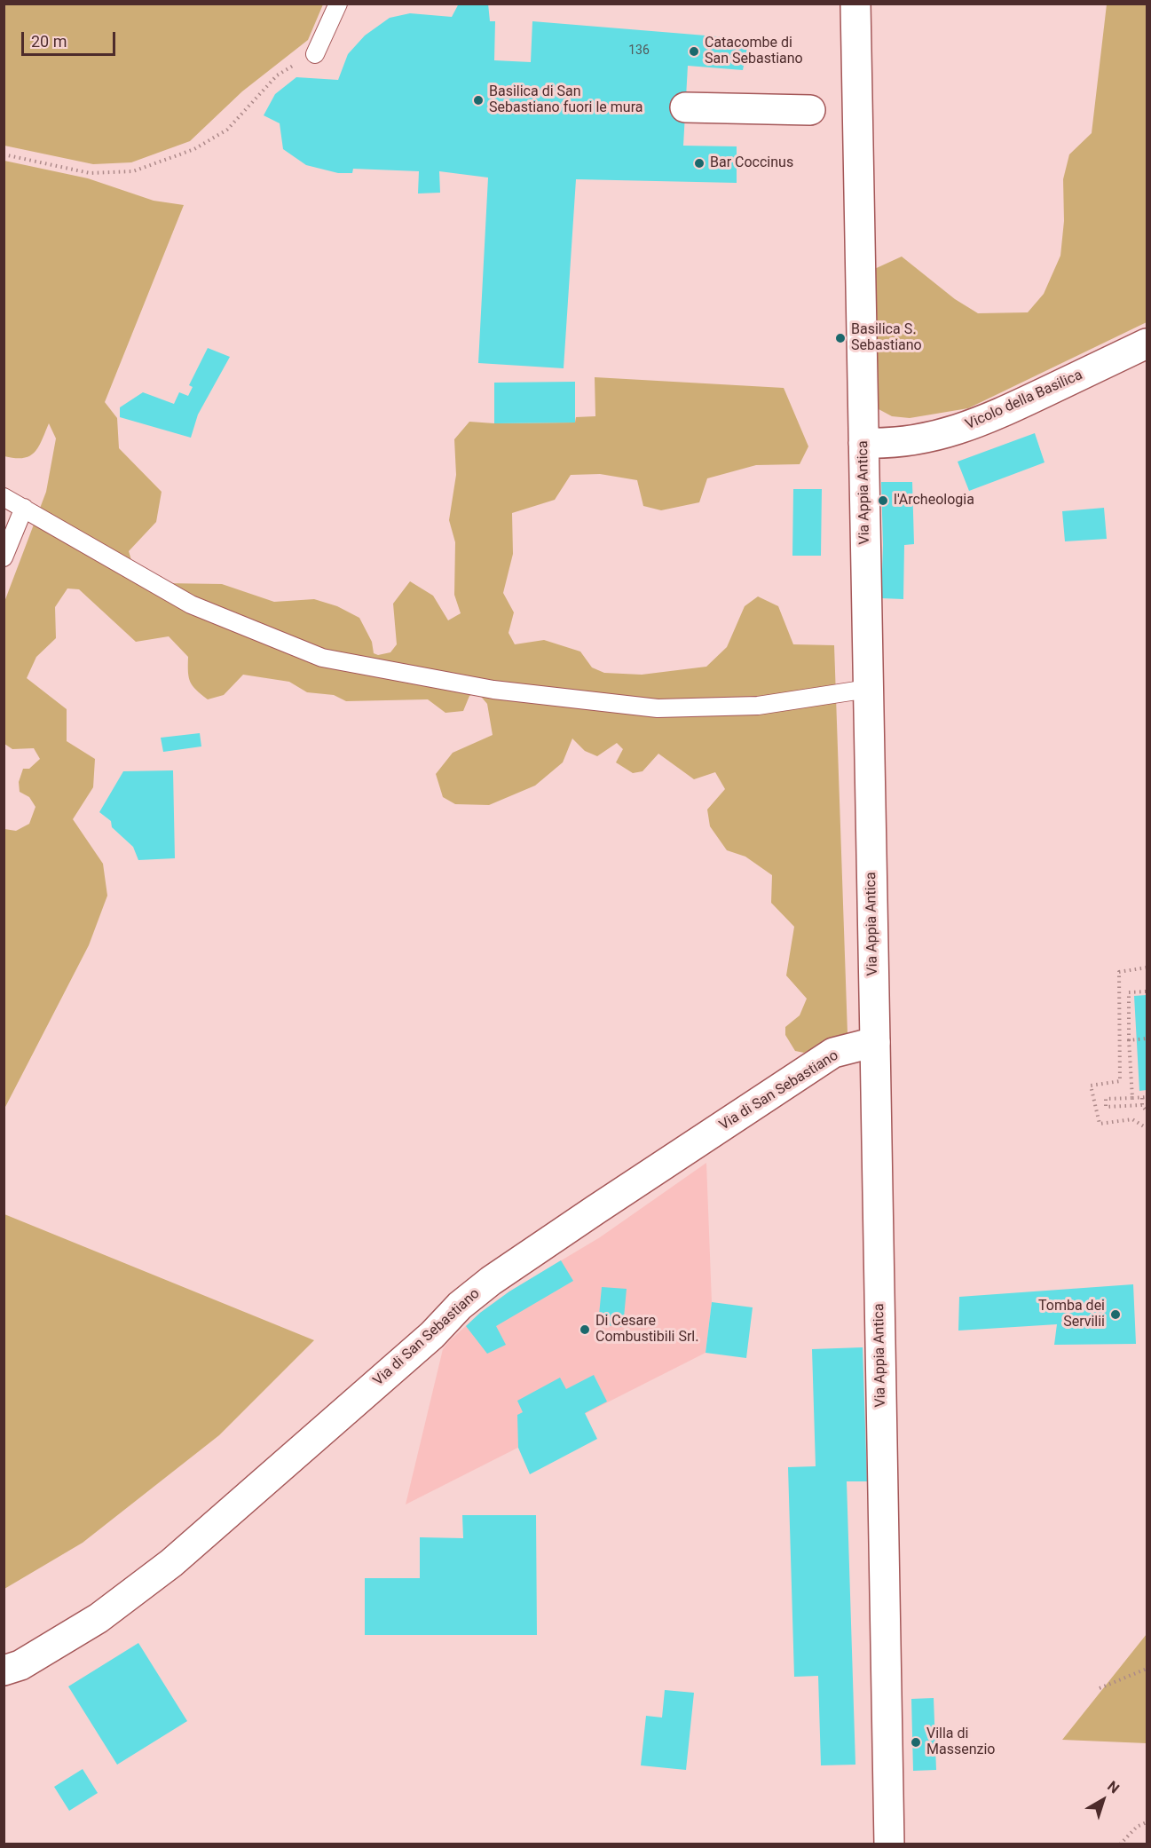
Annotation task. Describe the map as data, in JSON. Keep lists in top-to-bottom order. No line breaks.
{"streets":{"main road":["Vicolo della Basilica","Via Appia Antica","Via di San Sebastiano"]},"crossings":[["Vicolo della Basilica","Via Appia Antica"],["Via Appia Antica","Via di San Sebastiano"]],"places":["Catacombe di San Sebastiano","Basilica di San Sebastiano fuori le mura","Bar Coccinus","Basilica S. Sebastiano","l'Archeologia","Tomba dei Servilii","Di Cesare Combustibili Srl.","Villa di Massenzio"],"house_numbers":["136"],"scale_bar":"20 m","north":"top right"}
